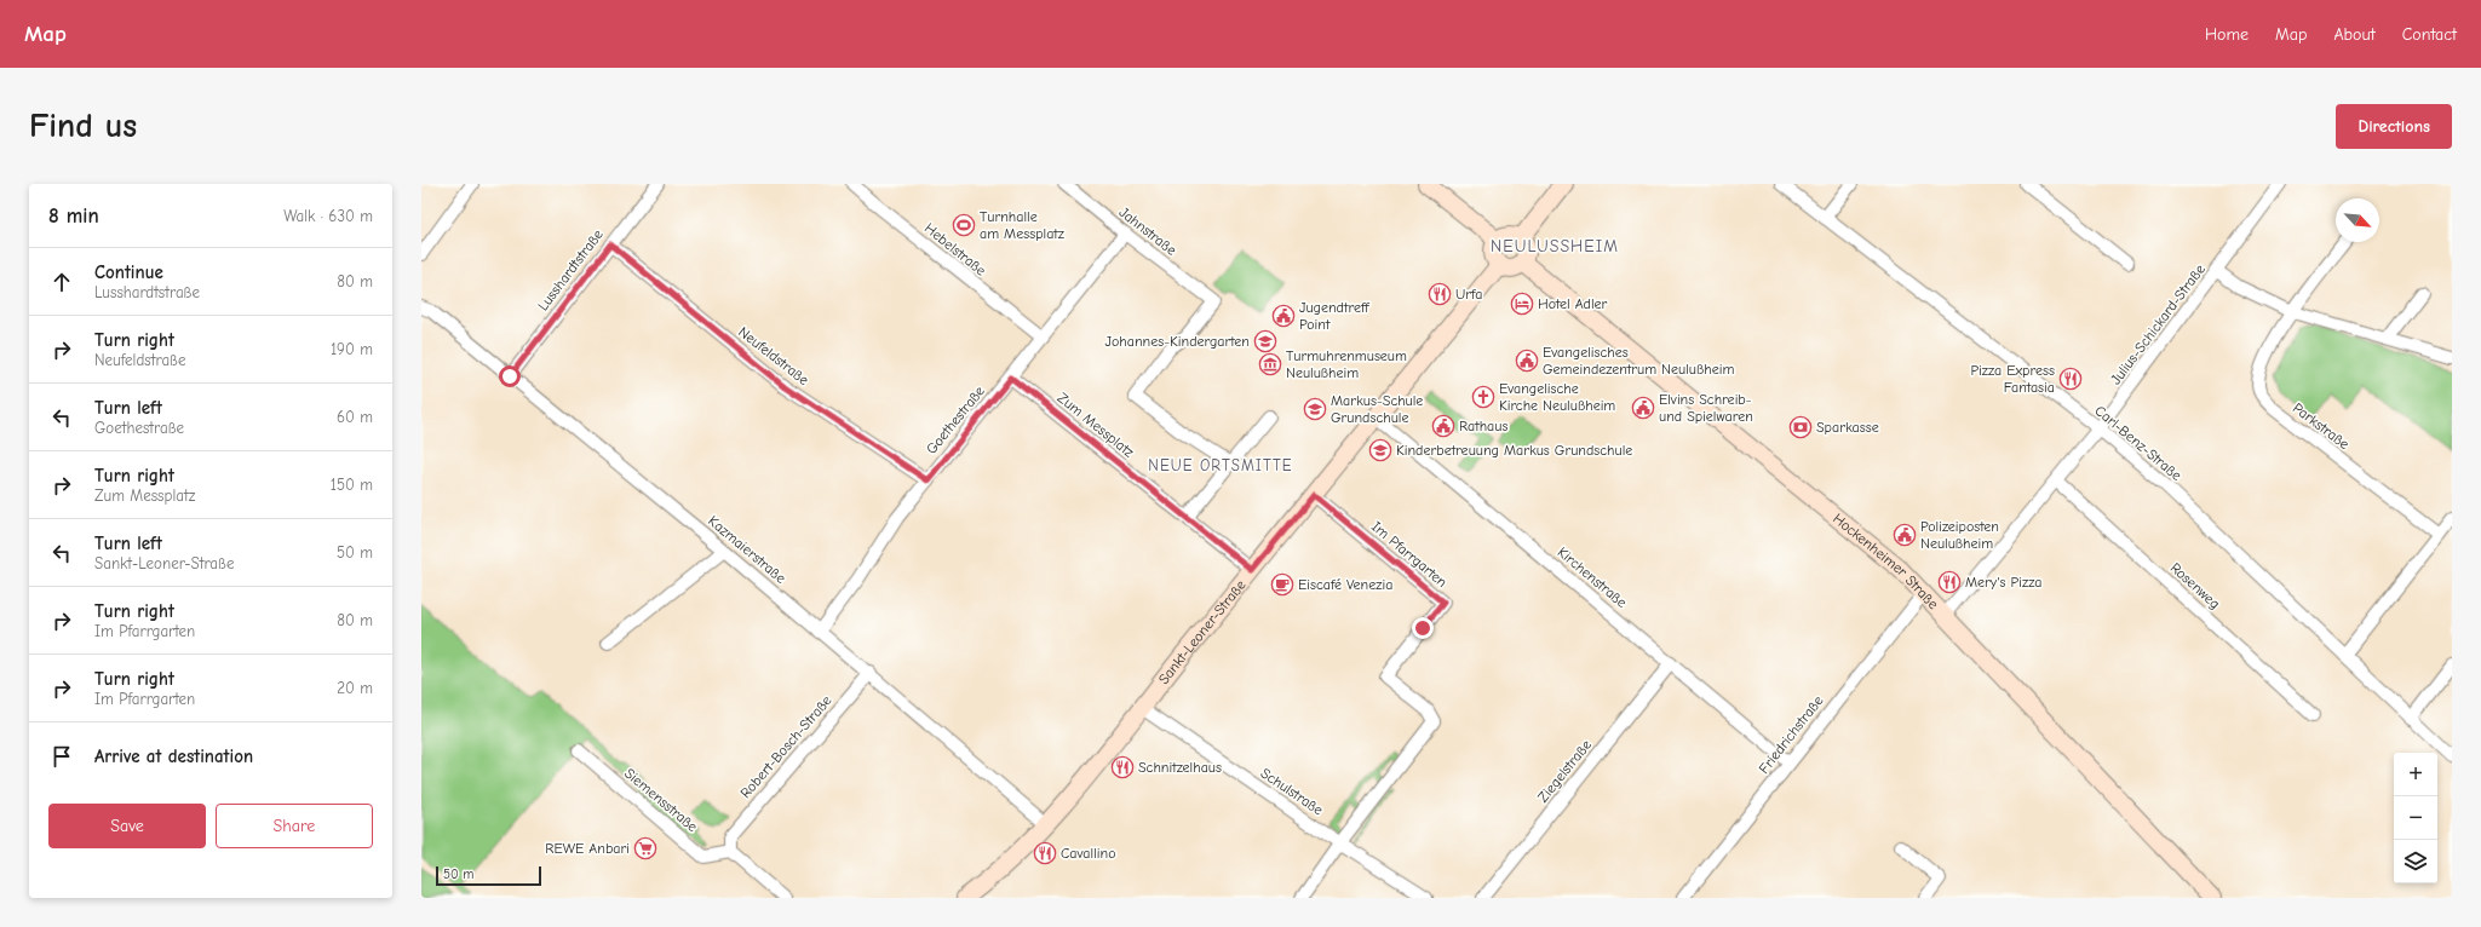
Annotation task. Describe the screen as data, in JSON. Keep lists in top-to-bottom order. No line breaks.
{"streets":{"street":["Jahnstraße","Hebelstraße","Lusshardtstraße","Julius-Schickard-Straße","Neufeldstraße","Goethestraße","Zum Messplatz","Parkstraße","Carl-Benz-Straße","Kazmaierstraße","Im Pfarrgarten","Hockenheimer Straße","Kirchenstraße","Rosenweg","Sankt-Leoner-Straße","Friedrichstraße","Robert-Bosch-Straße","Ziegelstraße","Schulstraße","Siemensstraße"]},"crossings":[["Jahnstraße","Goethestraße"],["Hebelstraße","Goethestraße"],["Lusshardtstraße","Neufeldstraße"],["Lusshardtstraße","Kazmaierstraße"],["Julius-Schickard-Straße","Carl-Benz-Straße"],["Julius-Schickard-Straße","Hockenheimer Straße"],["Julius-Schickard-Straße","Rosenweg"],["Neufeldstraße","Goethestraße"],["Goethestraße","Zum Messplatz"],["Goethestraße","Kazmaierstraße"],["Zum Messplatz","Sankt-Leoner-Straße"],["Kazmaierstraße","Sankt-Leoner-Straße"],["Kazmaierstraße","Robert-Bosch-Straße"],["Im Pfarrgarten","Sankt-Leoner-Straße"],["Im Pfarrgarten","Schulstraße"],["Hockenheimer Straße","Sankt-Leoner-Straße"],["Hockenheimer Straße","Friedrichstraße"],["Kirchenstraße","Sankt-Leoner-Straße"],["Kirchenstraße","Friedrichstraße"],["Kirchenstraße","Ziegelstraße"],["Sankt-Leoner-Straße","Schulstraße"],["Robert-Bosch-Straße","Siemensstraße"]],"districts":["NEULUSSHEIM","NEUE ORTSMITTE"],"places":{"sports":["Turnhalle am Messplatz"],"restaurant":["Urfa","Pizza Express Fantasia","Mery's Pizza","Schnitzelhaus","Cavallino"],"hotel":["Hotel Adler"],"public building":["Jugendtreff Point","Evangelisches Gemeindezentrum Neulußheim","Elvins Schreib- und Spielwaren","Rathaus","Polizeiposten Neulußheim"],"school or university":["Johannes-Kindergarten","Markus-Schule Grundschule","Kinderbetreuung Markus Grundschule"],"museum":["Turmuhrenmuseum Neulußheim"],"church":["Evangelische Kirche Neulußheim"],"bank":["Sparkasse"],"cafe":["Eiscafé Venezia"],"supermarket":["REWE Anbari"]},"scale_bar":"50 m","north":"bottom right","page":{"header":"Map","nav":["Home","Map","About","Contact"],"buttons":["Directions",["Save","Share"]],"title":"Find us","heading":["8 min","Walk · 630 m"],"list":[["Continue","Lusshardtstraße","80 m"],["Turn right","Neufeldstraße","190 m"],["Turn left","Goethestraße","60 m"],["Turn right","Zum Messplatz","150 m"],["Turn left","Sankt-Leoner-Straße","50 m"],["Turn right","Im Pfarrgarten","80 m"],["Turn right","Im Pfarrgarten","20 m"],"Arrive at destination"],"map_buttons":["+","−"],"scale":"50 m"}}
